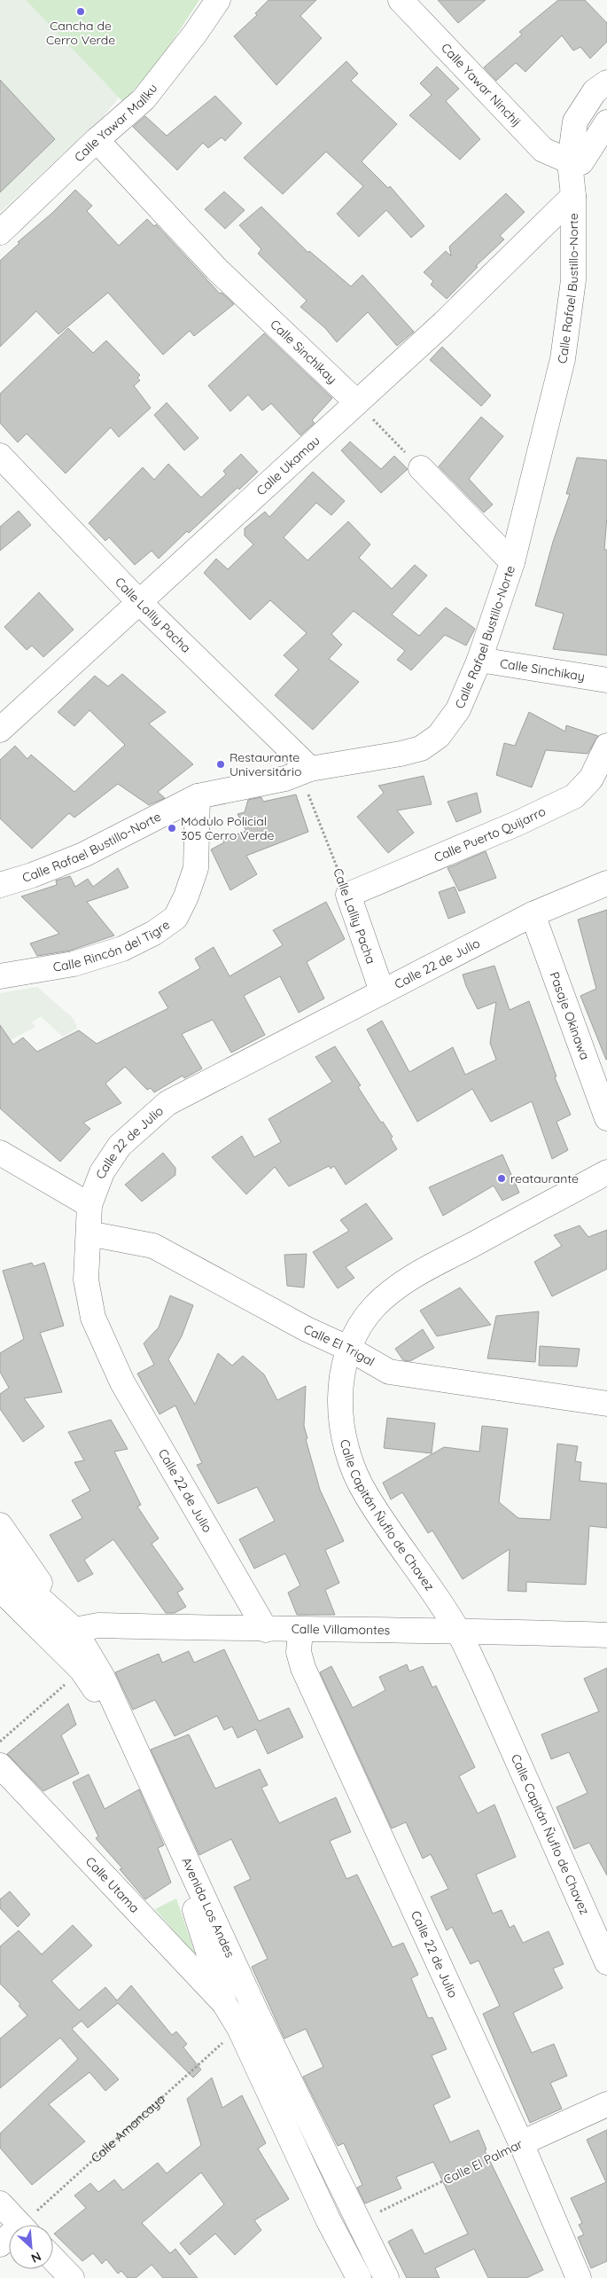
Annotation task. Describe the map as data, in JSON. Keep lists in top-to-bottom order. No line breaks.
{"streets":{"street":["Calle Yawar Ninchij","Calle Yawar Mallku","Calle Rafael Bustillo-Norte","Calle Sinchikay","Calle Ukamau","Calle Lalliy Pacha","Calle Puerto Quijarro","Calle Rincón del Tigre","Calle 22 de Julio","Pasaje Okinawa","Calle El Trigal","Calle Capitán Ñuflo de Chavez","Calle Villamontes","Calle Utama","Avenida Los Andes","Calle El Palmar"],"path":["Calle Amancaya"]},"crossings":[["Calle Yawar Ninchij","Calle Rafael Bustillo-Norte"],["Calle Yawar Mallku","Calle Sinchikay"],["Calle Rafael Bustillo-Norte","Calle Sinchikay"],["Calle Rafael Bustillo-Norte","Calle Ukamau"],["Calle Rafael Bustillo-Norte","Calle Lalliy Pacha"],["Calle Rafael Bustillo-Norte","Calle Rincón del Tigre"],["Calle Sinchikay","Calle Ukamau"],["Calle Ukamau","Calle Lalliy Pacha"],["Calle Lalliy Pacha","Calle Puerto Quijarro"],["Calle Lalliy Pacha","Calle 22 de Julio"],["Calle 22 de Julio","Pasaje Okinawa"],["Calle 22 de Julio","Calle El Trigal"],["Calle 22 de Julio","Calle Villamontes"],["Calle 22 de Julio","Calle El Palmar"],["Calle El Trigal","Calle Capitán Ñuflo de Chavez"],["Calle Capitán Ñuflo de Chavez","Calle Villamontes"],["Calle Villamontes","Avenida Los Andes"],["Calle Utama","Avenida Los Andes"],["Avenida Los Andes","Calle Amancaya"],["Avenida Los Andes","Calle El Palmar"]],"places":["Cancha de Cerro Verde","Restaurante Universitário","Módulo Policial 305 Cerro Verde","reataurante"],"north":"bottom right"}
